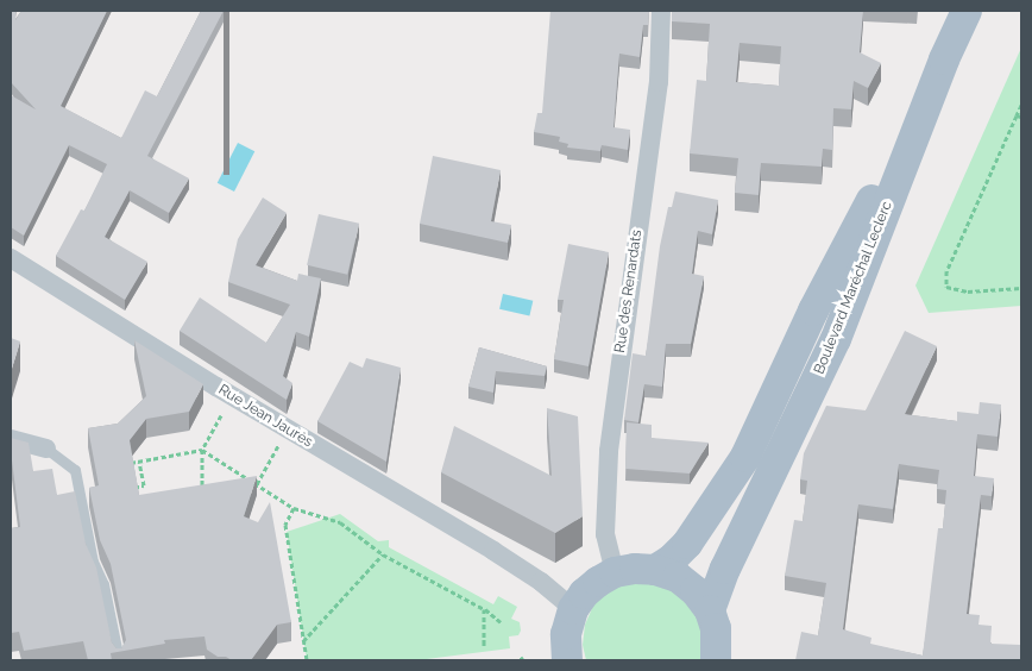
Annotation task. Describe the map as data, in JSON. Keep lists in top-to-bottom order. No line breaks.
{"streets":{"main road":["Boulevard Maréchal Leclerc"],"street":["Rue des Renardats","Rue Jean Jaurès"]}}
